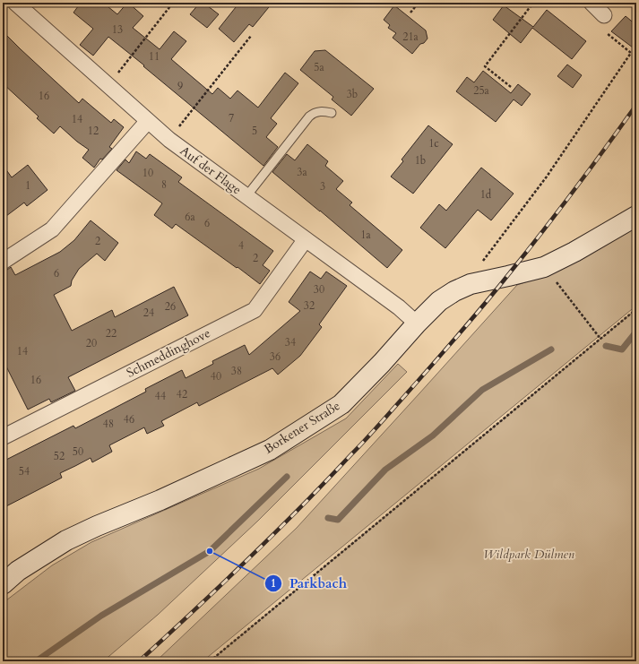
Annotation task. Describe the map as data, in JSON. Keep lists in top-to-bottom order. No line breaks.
{"streets":{"street":["Auf der Flage","Schmeddinghove","Borkener Straße"]},"crossings":[["Auf der Flage","Schmeddinghove"],["Auf der Flage","Borkener Straße"]],"parks":["Wildpark Dülmen"],"places":["Parkbach"],"house_numbers":["13","21a","11","5a","9","25a","3b","16","7","14","12","5","1c","1b","3a","10","8","1","3","1d","6a","6","1a","2","4","2","6","30","32","26","24","22","34","20","14","36","38","40","16","42","44","46","48","50","52","54"]}
